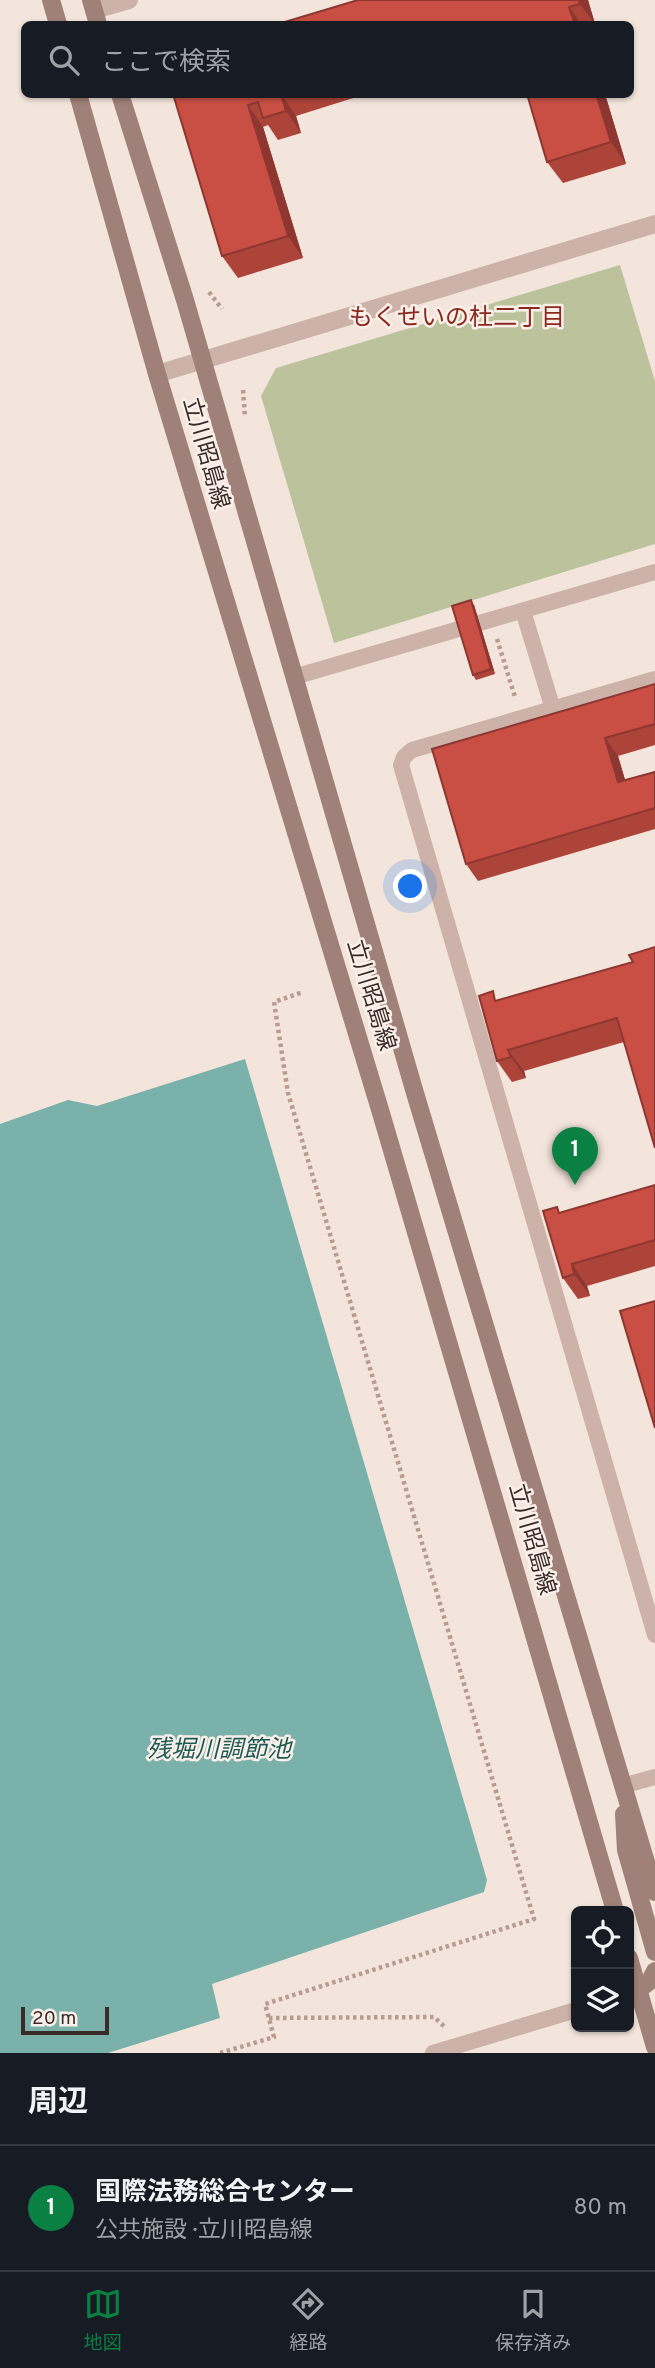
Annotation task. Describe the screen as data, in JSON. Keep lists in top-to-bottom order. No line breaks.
{"streets":{"main road":["立川昭島線"]},"districts":["もくせいの杜二丁目"],"water":["残堀川調節池"],"scale_bar":"20 m","page":{"search":"ここで検索","pins":"1","scale":"20 m","heading":"周辺","list":[{"mark":"1","name":"国際法務総合センター","note":"公共施設 · 立川昭島線","value":"80 m"}],"nav":["地図","経路","保存済み"]}}
